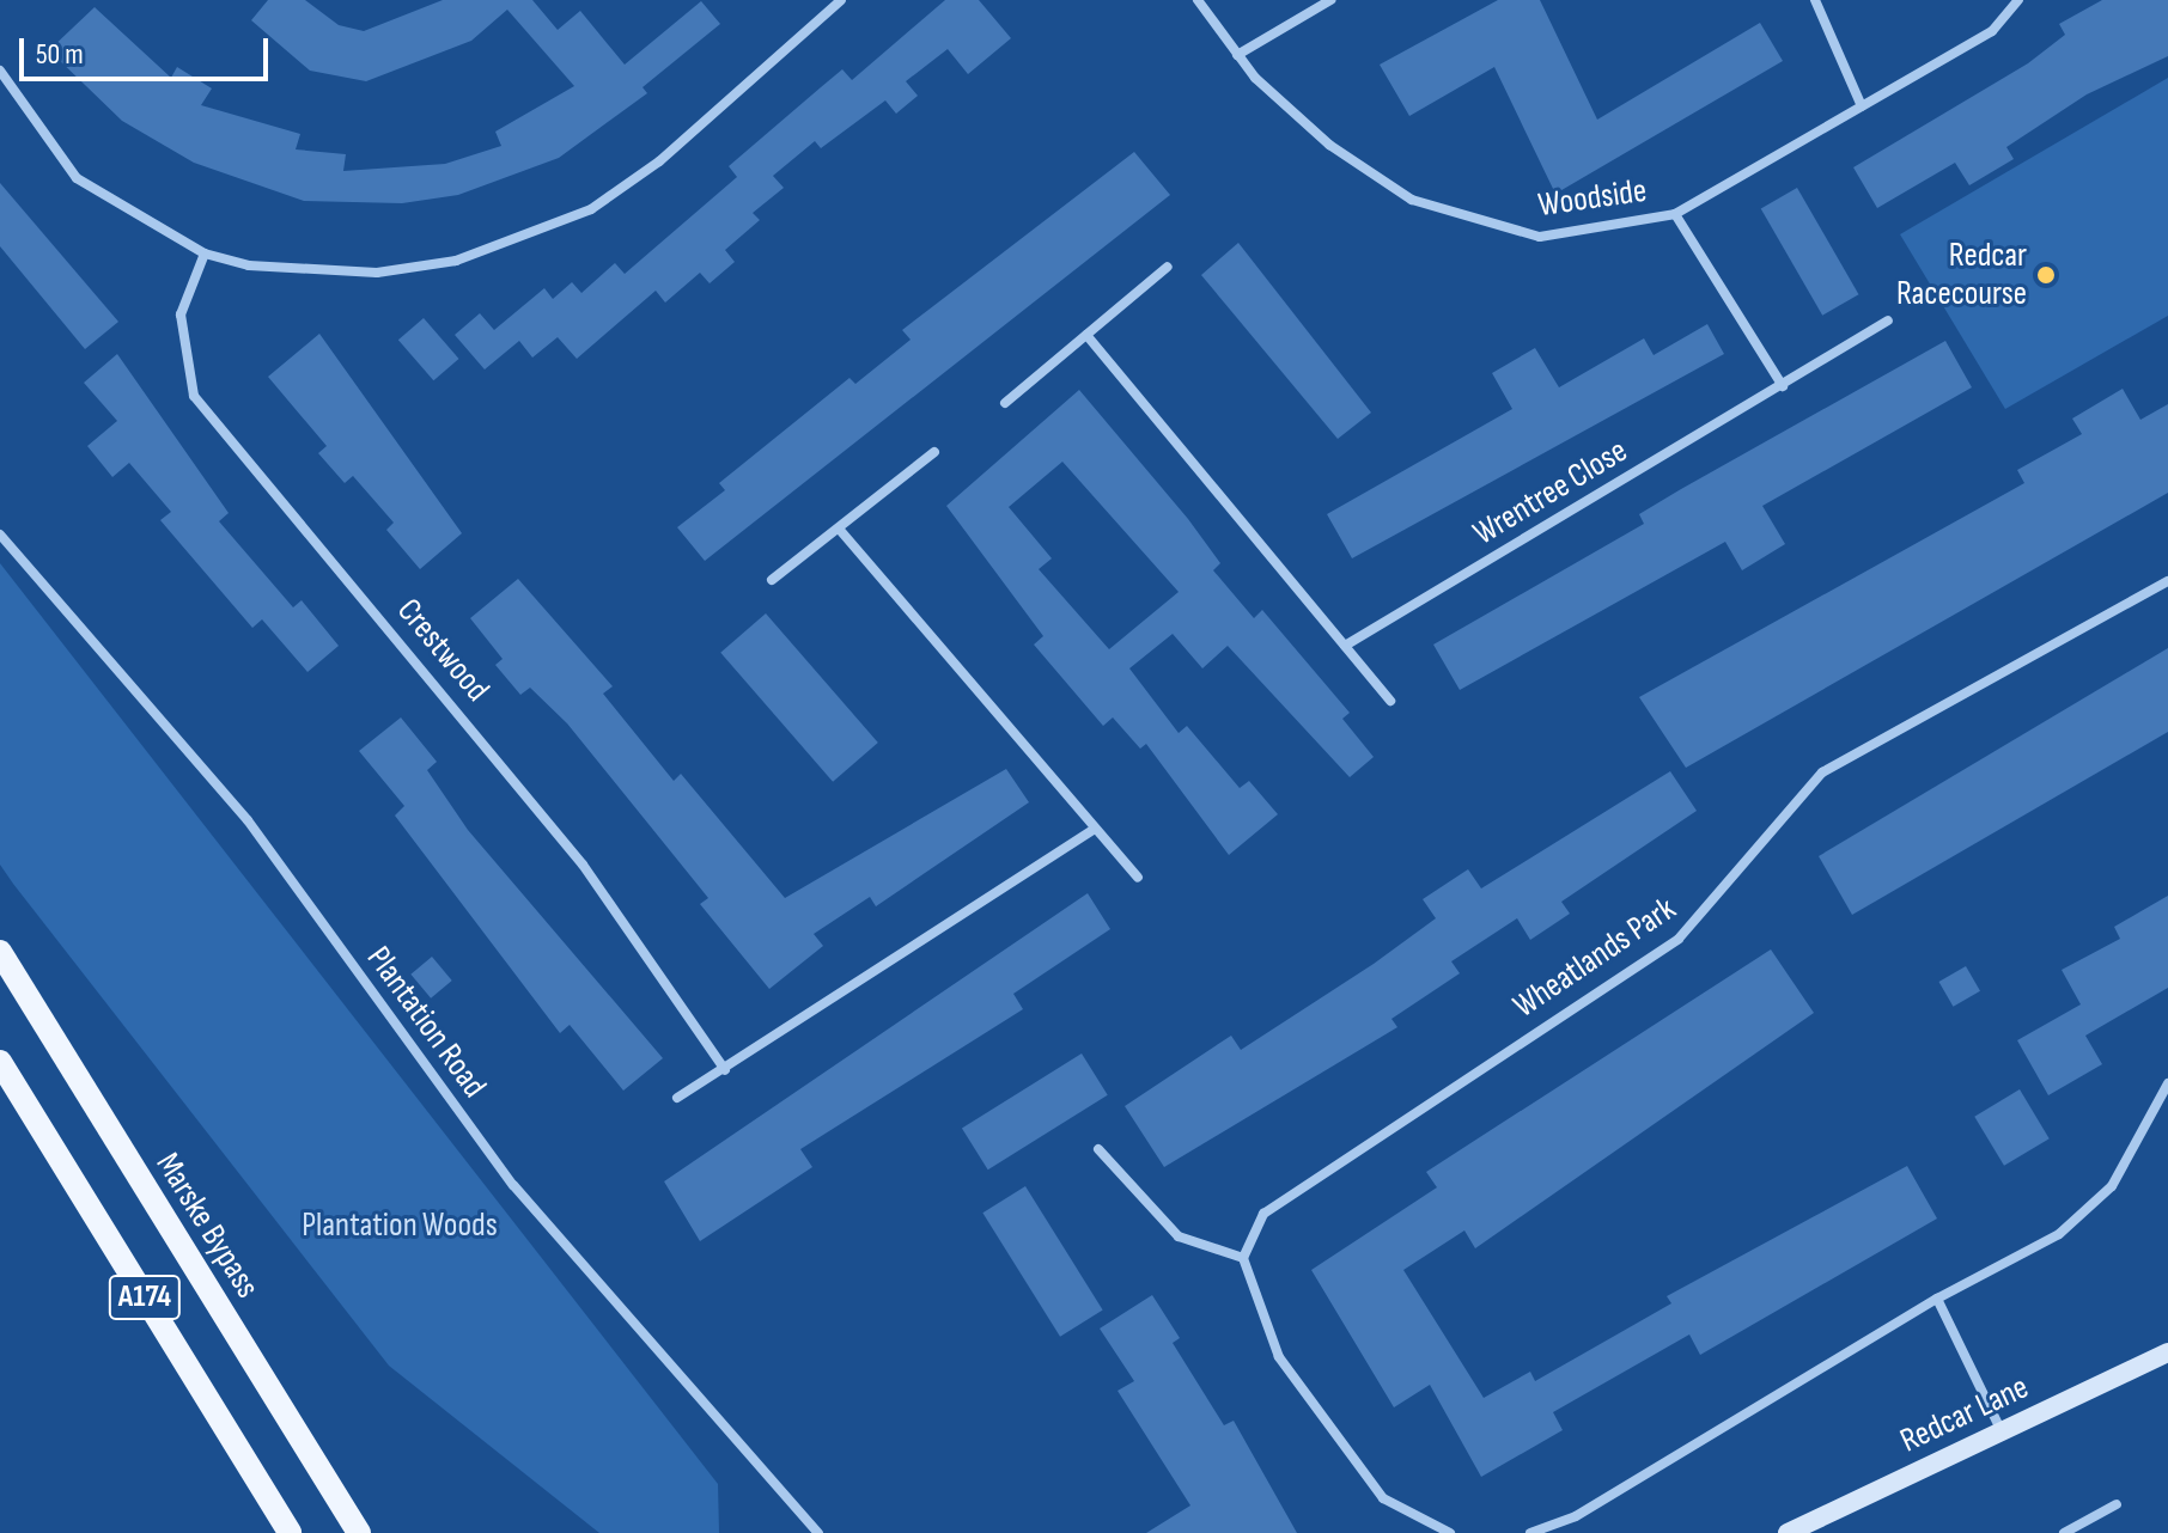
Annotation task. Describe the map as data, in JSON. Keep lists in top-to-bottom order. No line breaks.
{"streets":{"main road":["Marske Bypass","A174","Redcar Lane"],"street":["Woodside","Wrentree Close","Crestwood","Wheatlands Park","Plantation Road"]},"parks":["Plantation Woods"],"places":["Redcar Racecourse"],"scale_bar":"50 m"}
